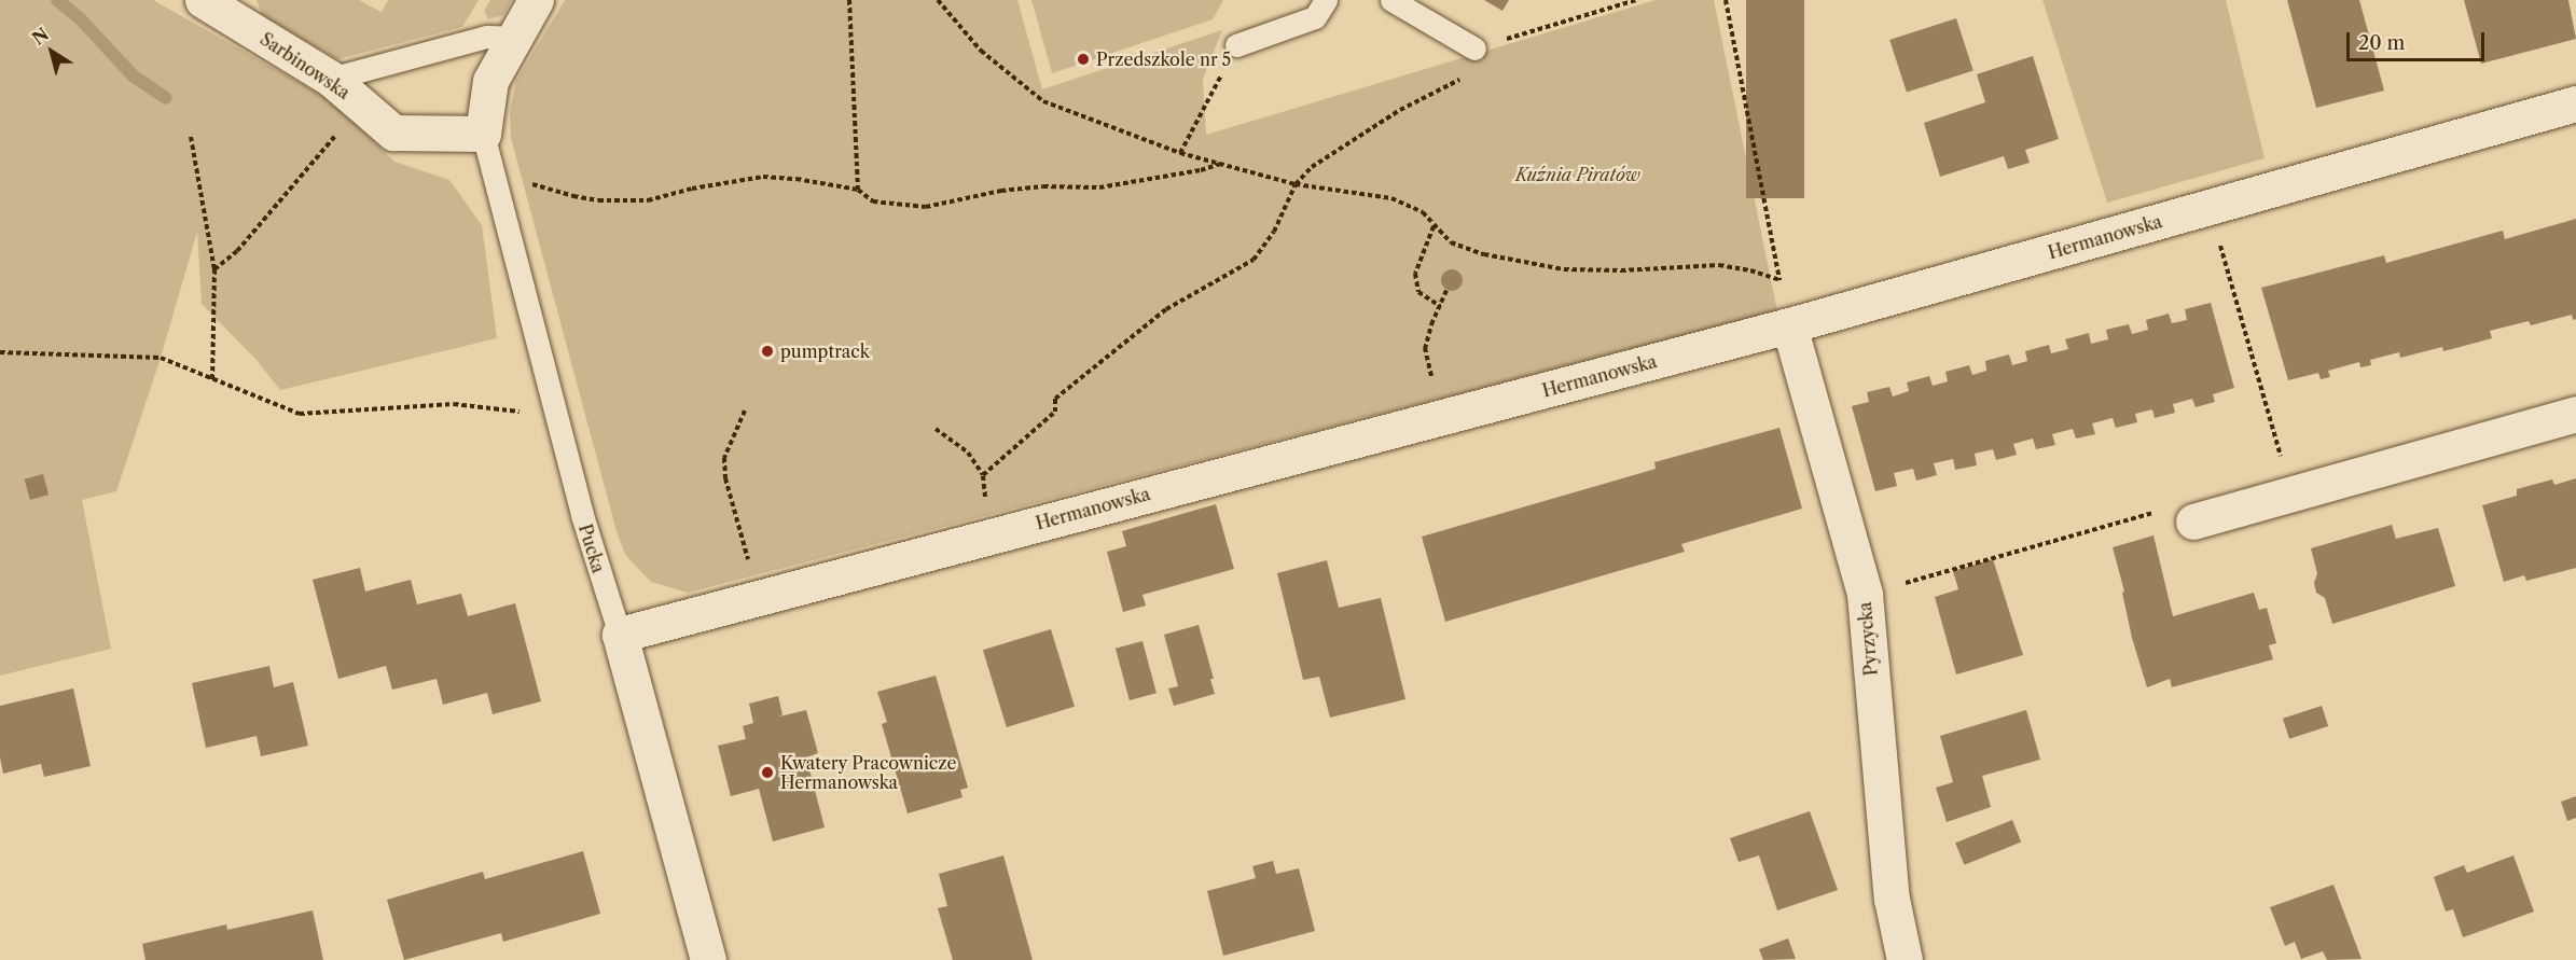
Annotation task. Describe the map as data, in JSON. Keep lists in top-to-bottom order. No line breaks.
{"streets":{"street":["Sarbinowska","Hermanowska","Pucka","Pyrzycka"]},"crossings":[["Sarbinowska","Pucka"],["Hermanowska","Pucka"],["Hermanowska","Pyrzycka"]],"parks":["Kuźnia Piratów"],"places":["Przedszkole nr 5","pumptrack","Kwatery Pracownicze Hermanowska"],"scale_bar":"20 m","north":"top left"}
